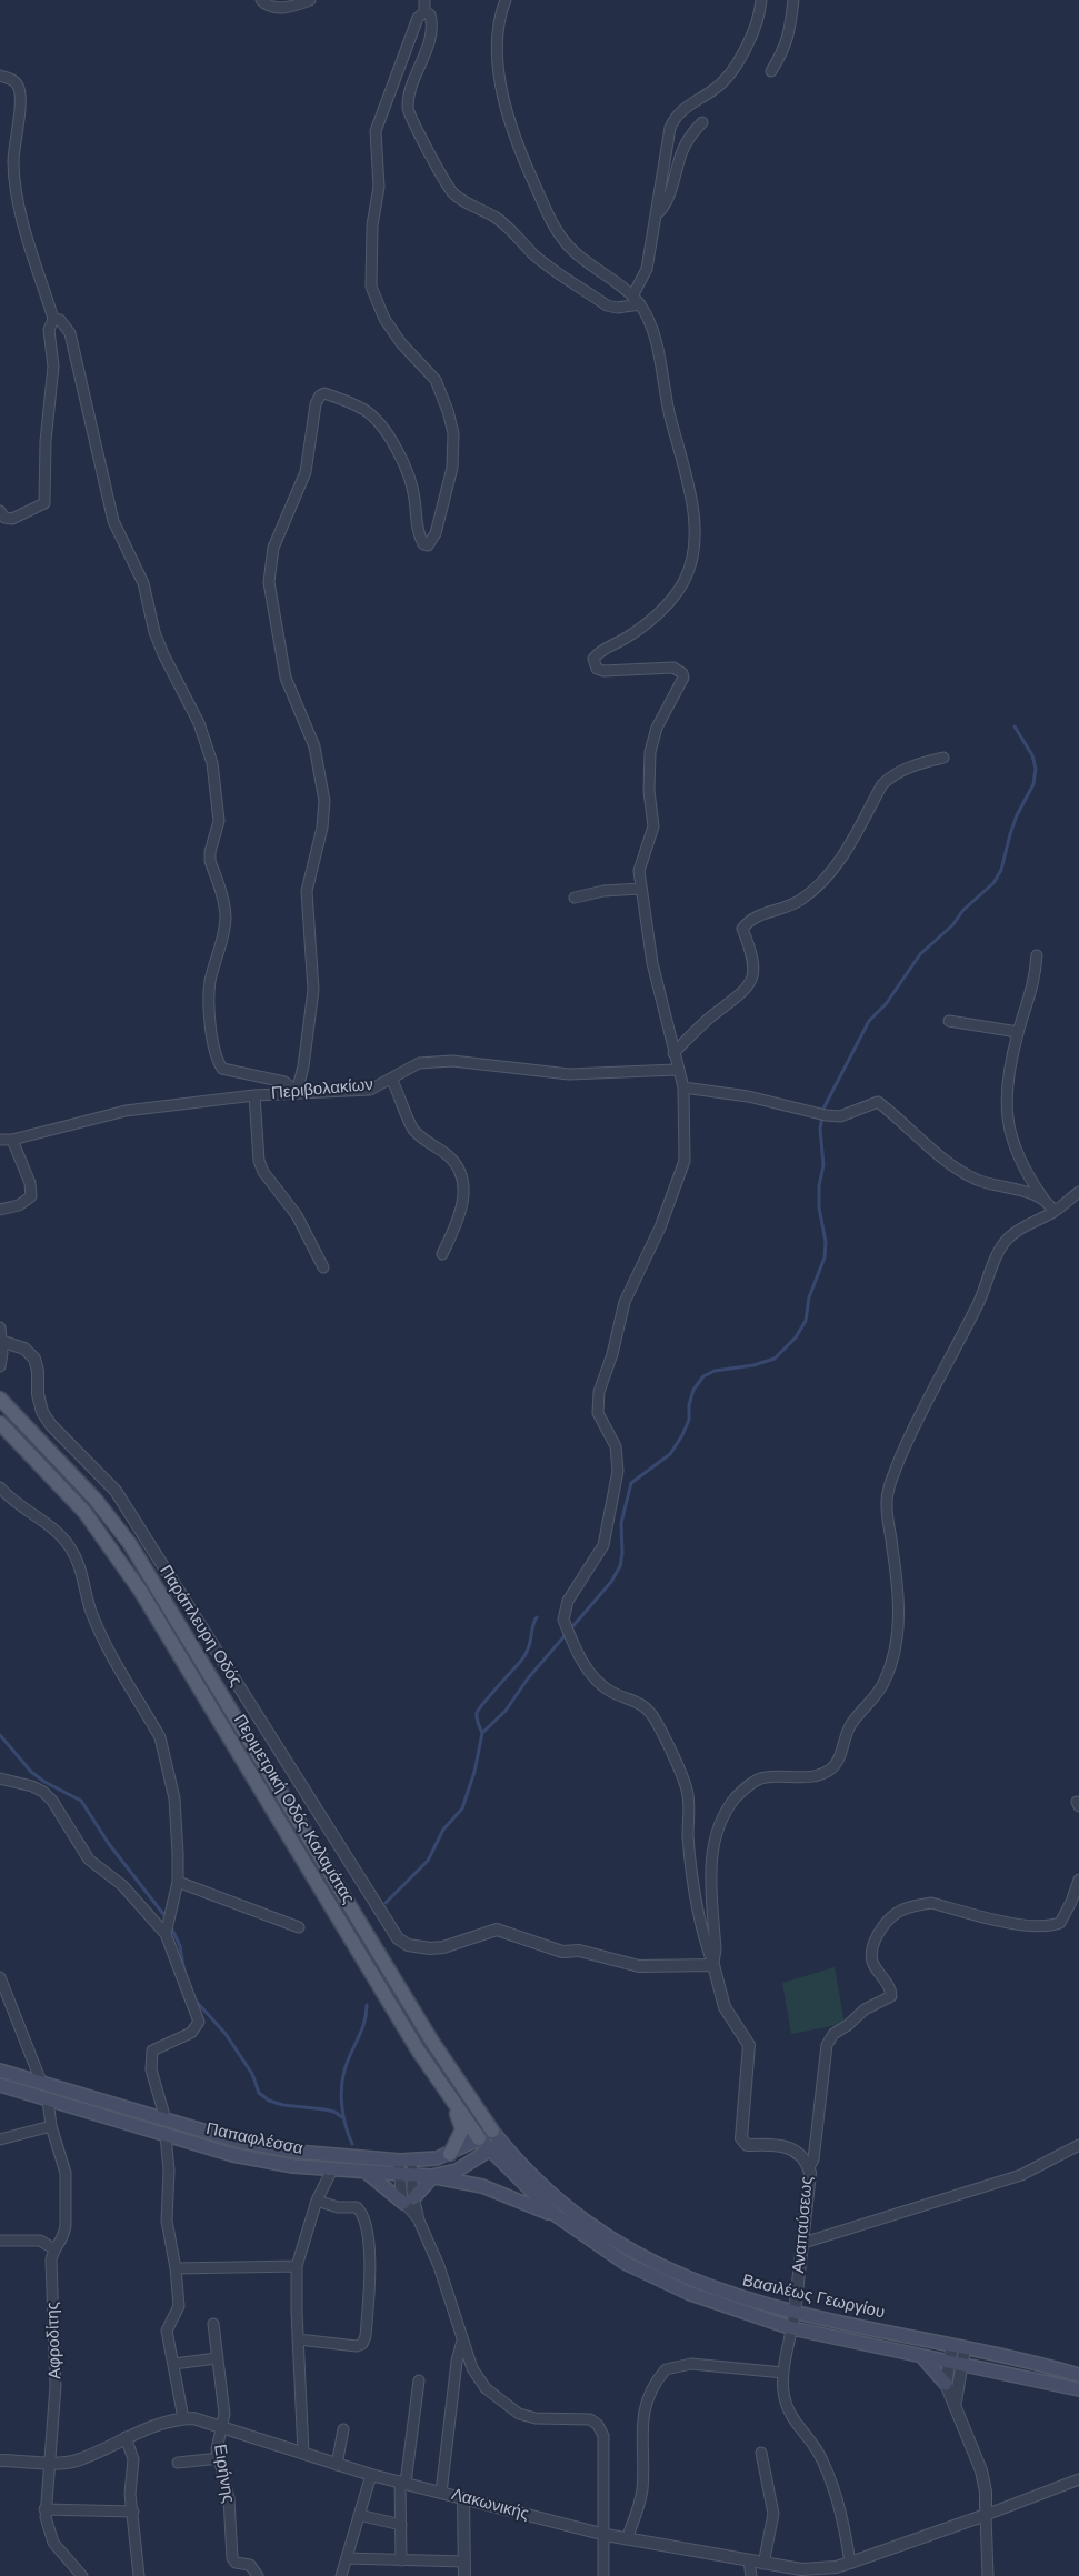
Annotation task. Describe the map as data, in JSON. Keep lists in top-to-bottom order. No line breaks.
{"streets":{"main road":["Περιμετρική Οδός Καλαμάτας","Παπαφλέσσα","Βασιλέως Γεωργίου"],"street":["Περιβολακίων","Παράπλευρη Οδός","Αναπαύσεως","Αφροδίτης","Ειρήνης","Λακωνικής"]},"crossings":[["Παράπλευρη Οδός","Αναπαύσεως"],["Περιμετρική Οδός Καλαμάτας","Παπαφλέσσα"],["Περιμετρική Οδός Καλαμάτας","Βασιλέως Γεωργίου"],["Παπαφλέσσα","Βασιλέως Γεωργίου"],["Παπαφλέσσα","Αφροδίτης"],["Αναπαύσεως","Βασιλέως Γεωργίου"],["Αναπαύσεως","Λακωνικής"],["Αφροδίτης","Λακωνικής"],["Ειρήνης","Λακωνικής"]]}
